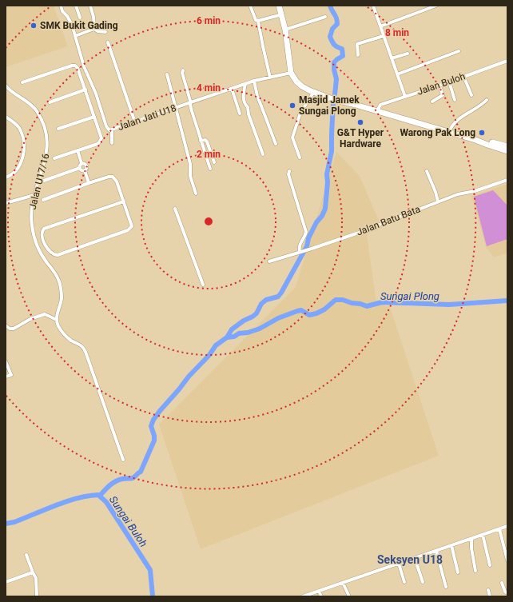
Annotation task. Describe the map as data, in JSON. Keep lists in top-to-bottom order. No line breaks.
{"streets":{"street":["Jalan Buloh","Jalan Jati U18","Jalan U17/16","Jalan Batu Bata"]},"districts":["Seksyen U18"],"water":["Sungai Plong","Sungai Buloh"],"places":["SMK Bukit Gading","Masjid Jamek Sungai Plong","G&T Hyper Hardware","Warong Pak Long"],"rings":["6 min","8 min","4 min","2 min"]}
